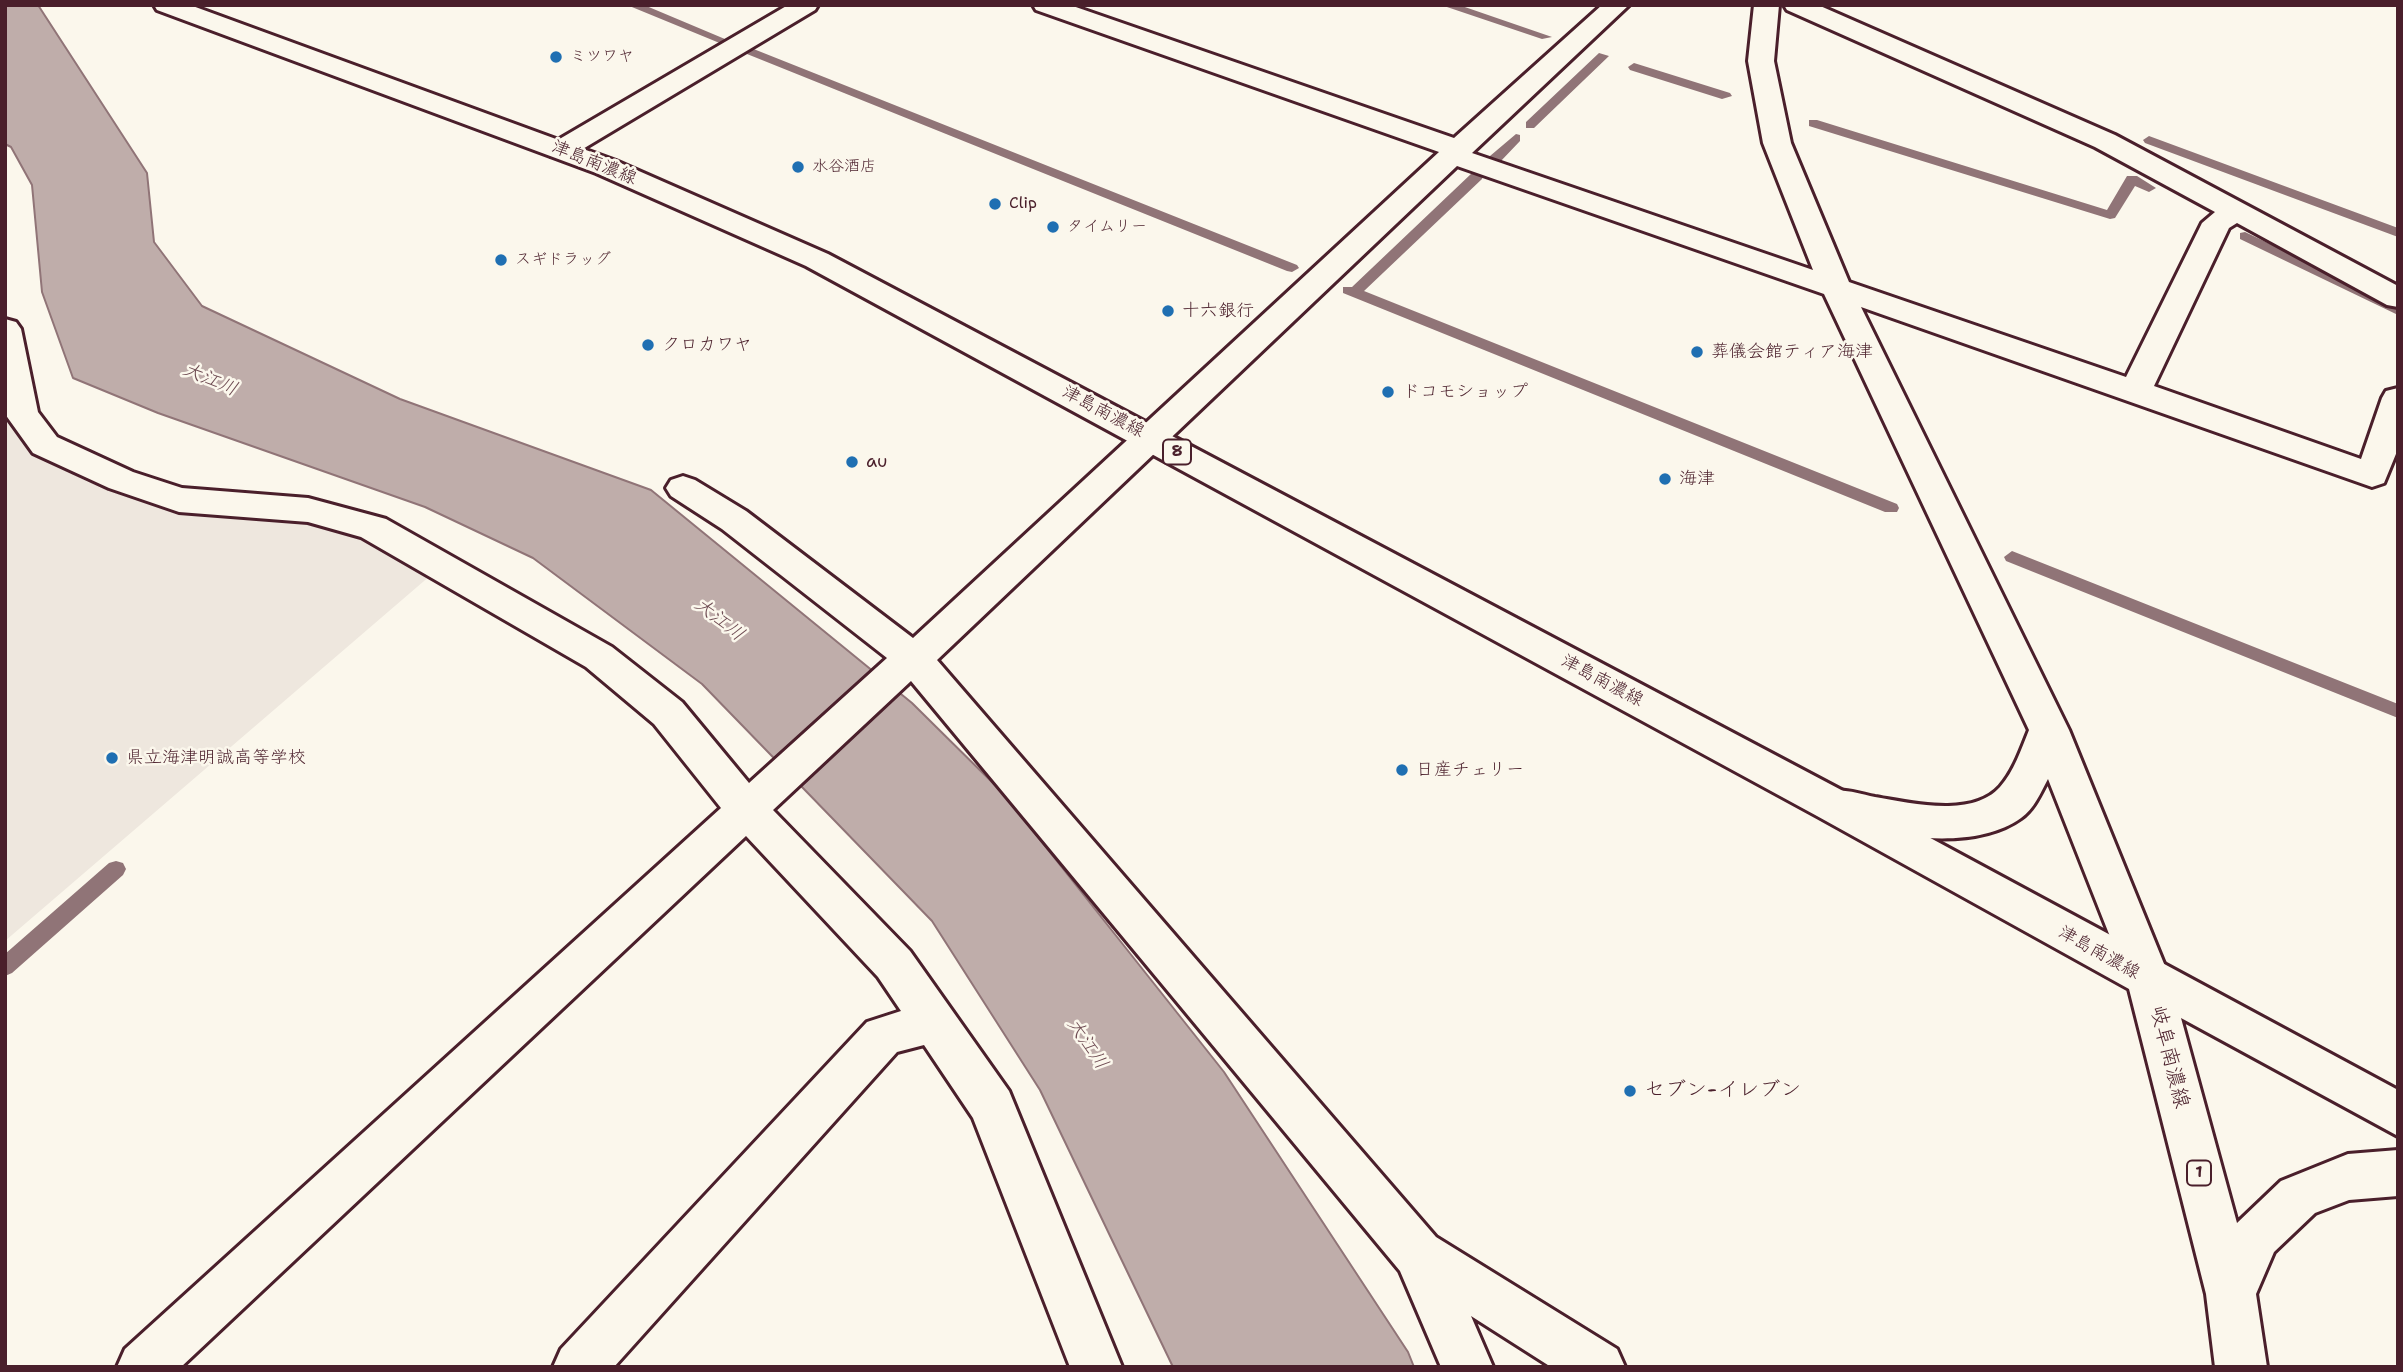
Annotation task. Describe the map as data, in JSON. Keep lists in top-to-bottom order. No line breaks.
{"streets":{"street":["津島南濃線","8","岐阜南濃線","1"]},"crossings":[["津島南濃線","岐阜南濃線"]],"water":["大江川"],"places":["ミツワヤ","水谷酒店","Clip","タイムリー","スギドラッグ","十六銀行","クロカワヤ","葬儀会館ティア海津","ドコモショップ","au","海津","県立海津明誠高等学校","日産チェリー","セブン-イレブン"]}
